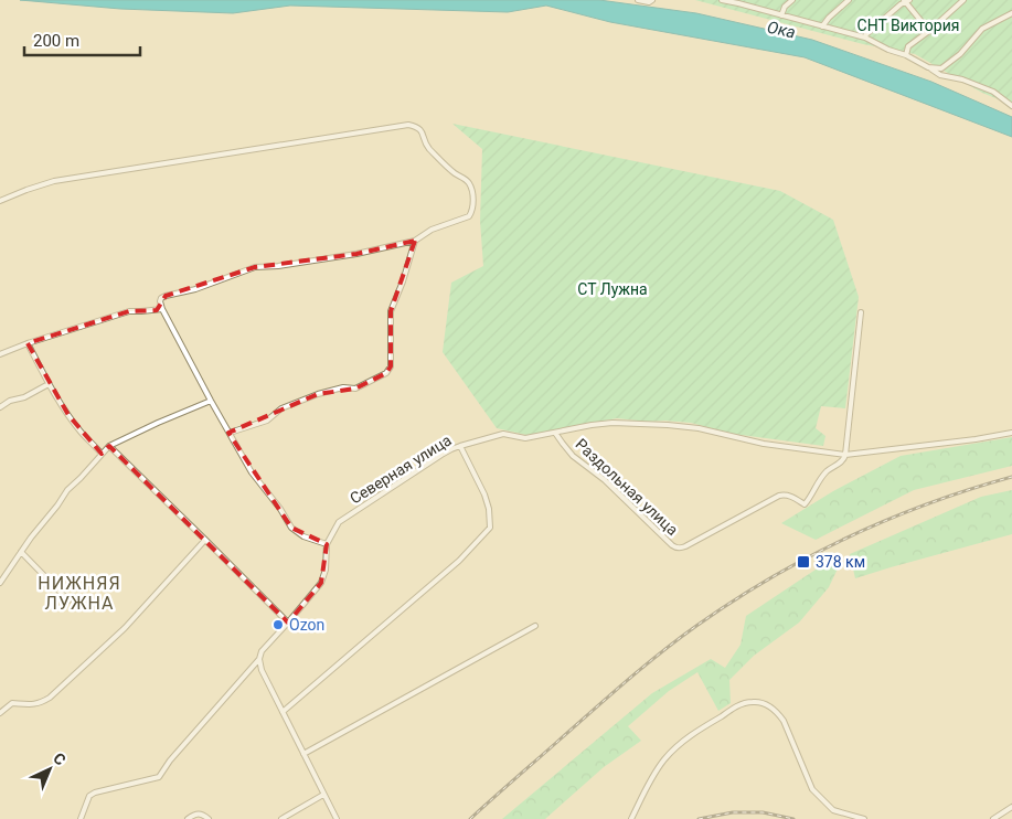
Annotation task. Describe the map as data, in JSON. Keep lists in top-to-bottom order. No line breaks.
{"streets":{"street":["Северная улица","Раздольная улица"]},"crossings":[["Северная улица","Раздольная улица"]],"districts":["НИЖНЯЯ ЛУЖНА"],"water":["Ока"],"parks":["СНТ Виктория","СТ Лужна"],"places":{"transit":["378 км"],"other":["Ozon"]},"scale_bar":"200 m","north":"top right"}
